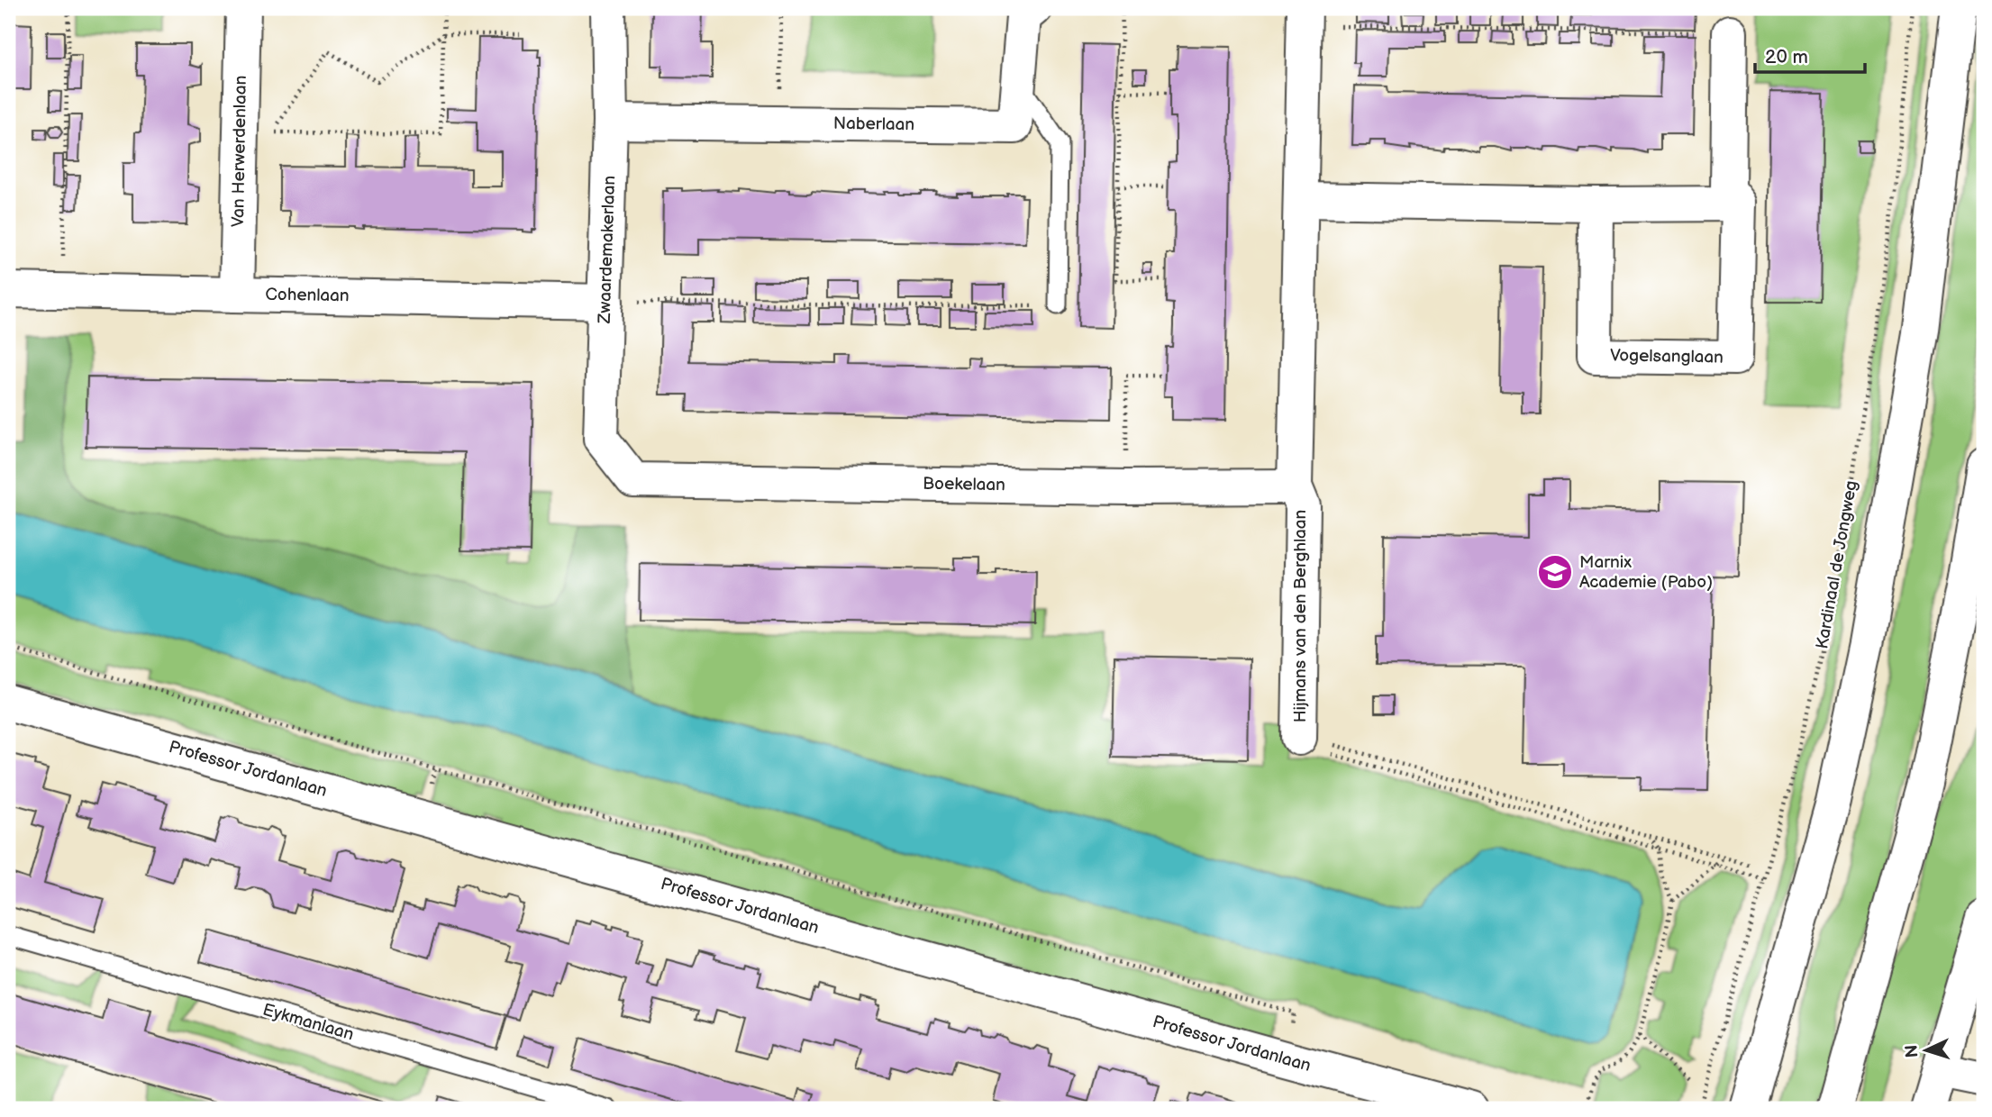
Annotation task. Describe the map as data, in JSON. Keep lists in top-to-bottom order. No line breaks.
{"streets":{"street":["Naberlaan","Van Herwerdenlaan","Zwaardemakerlaan","Cohenlaan","Vogelsanglaan","Boekelaan","Hijmans van den Berghlaan","Professor Jordanlaan"],"lane":["Eykmanlaan"],"path":["Kardinaal de Jongweg"]},"crossings":[["Naberlaan","Zwaardemakerlaan"],["Van Herwerdenlaan","Cohenlaan"],["Zwaardemakerlaan","Cohenlaan"],["Zwaardemakerlaan","Boekelaan"],["Boekelaan","Hijmans van den Berghlaan"],["Kardinaal de Jongweg","Hijmans van den Berghlaan"]],"places":{"school or university":["Marnix Academie (Pabo)"]},"scale_bar":"20 m","north":"left"}
